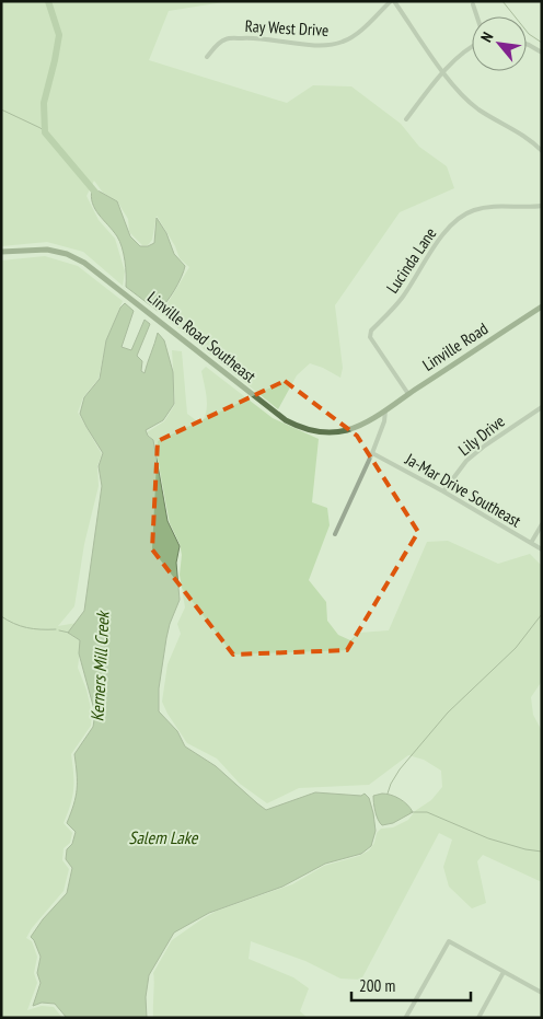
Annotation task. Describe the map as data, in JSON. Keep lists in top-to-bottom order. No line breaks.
{"streets":{"main road":["Linville Road Southeast","Linville Road"],"street":["Ray West Drive","Lucinda Lane","Lily Drive","Ja-Mar Drive Southeast"]},"crossings":[["Lucinda Lane","Linville Road"],["Linville Road Southeast","Linville Road"],["Lily Drive","Ja-Mar Drive Southeast"]],"water":["Kerners Mill Creek","Salem Lake"],"scale_bar":"200 m","north":"top left"}
